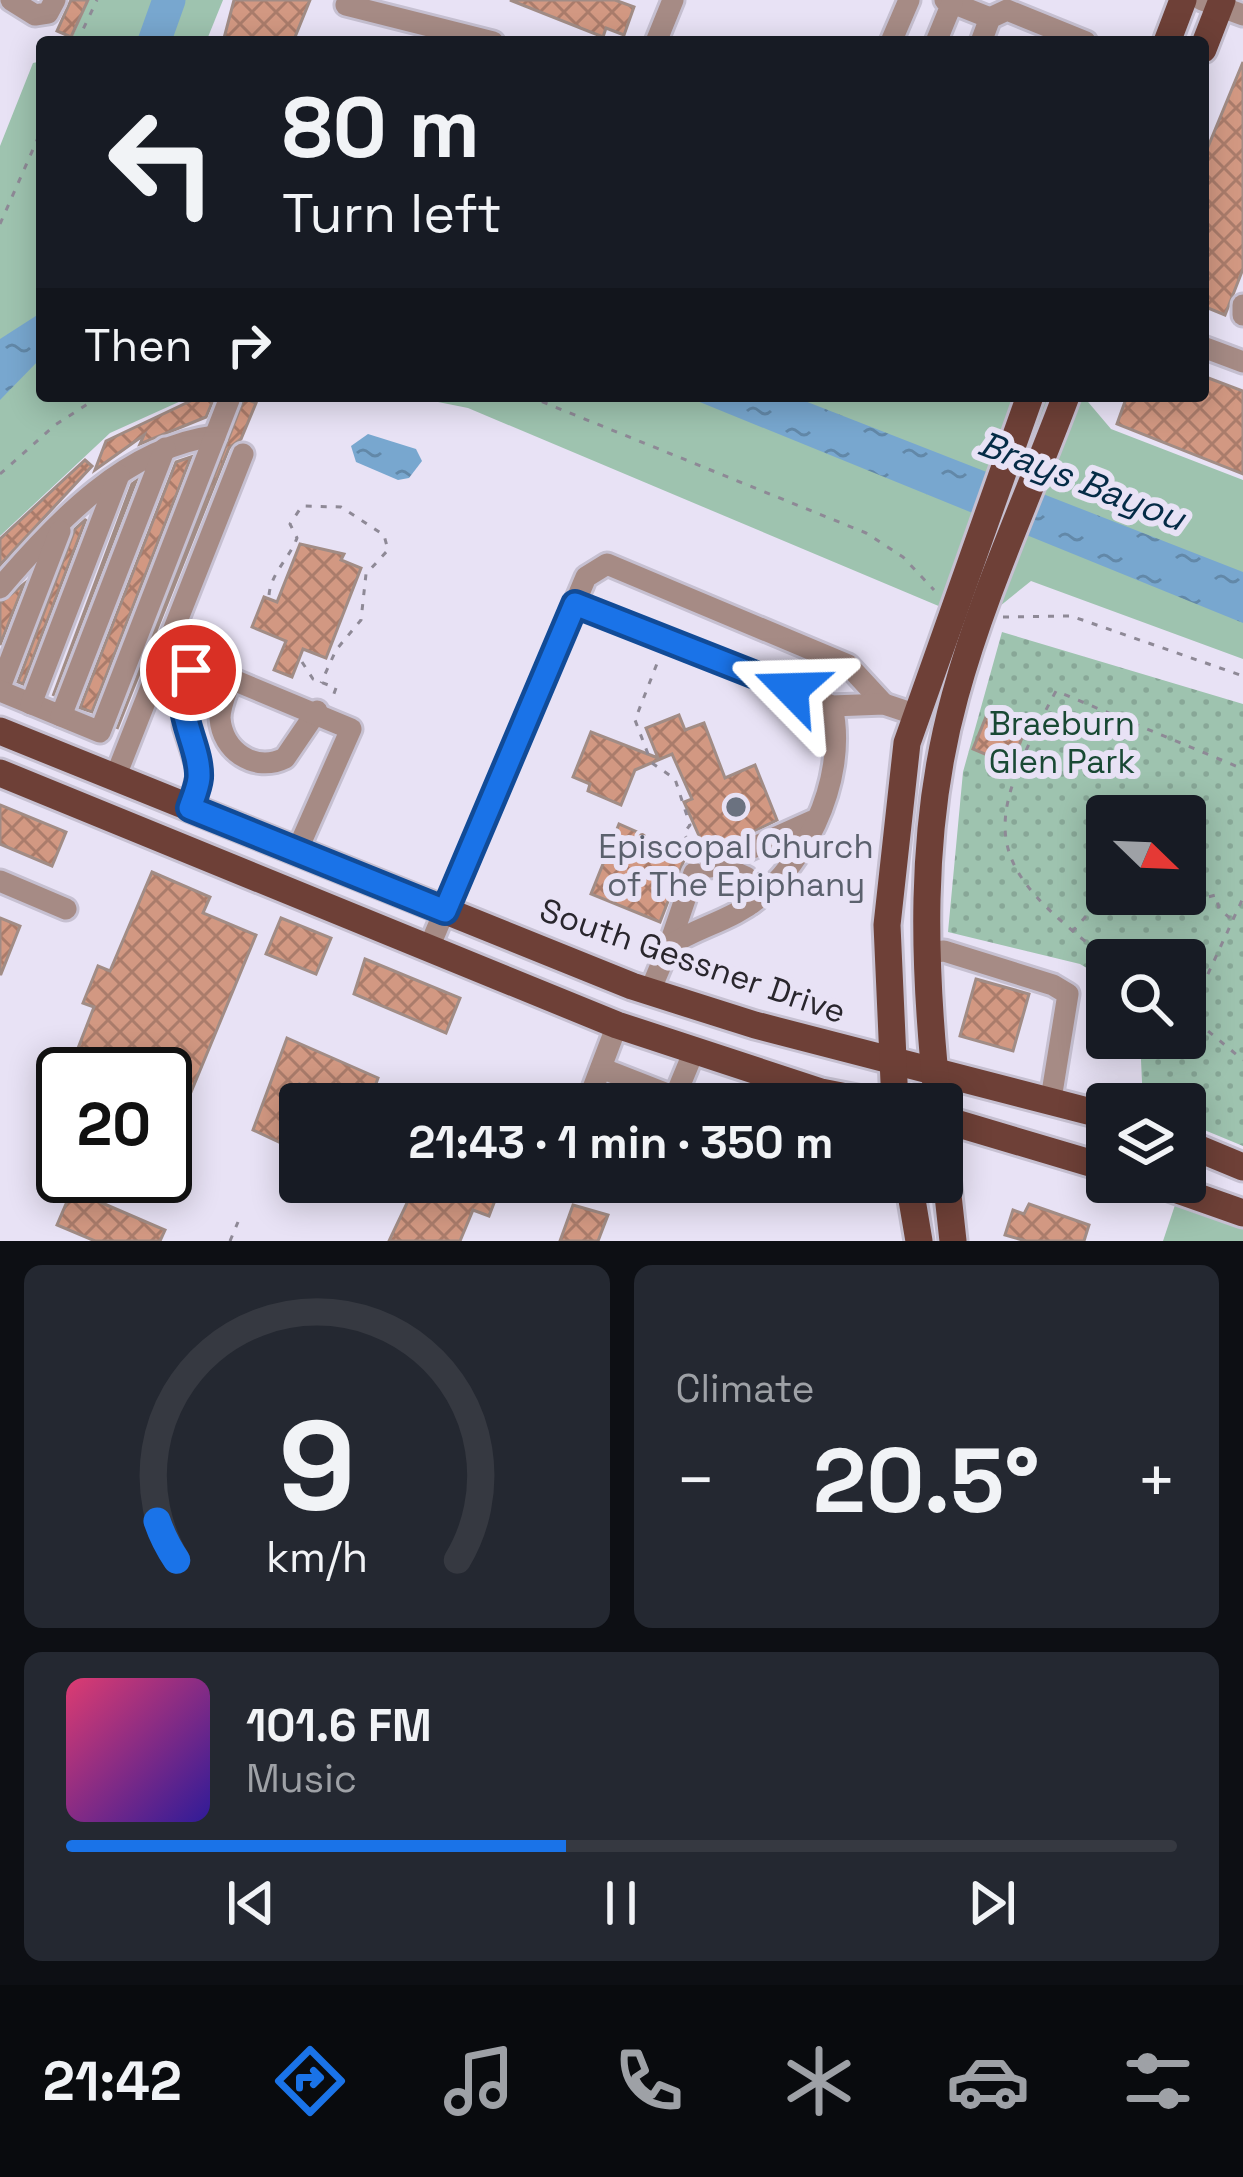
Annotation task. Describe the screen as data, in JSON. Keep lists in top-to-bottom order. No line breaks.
{"streets":{"main road":["South Gessner Drive"]},"water":["Brays Bayou"],"parks":["Braeburn Glen Park"],"places":["Episcopal Church of The Epiphany"],"north":"bottom right","page":{"turn":["80 m","Turn left"],"then":"Then","limit":"20","trip":"21:43 · 1 min · 350 m","tile":"Climate","heat":["−","20.5°","+"],"song":["101.6 FM","Music"],"tabs":"21:42","gauge":["9","km/h"]}}
